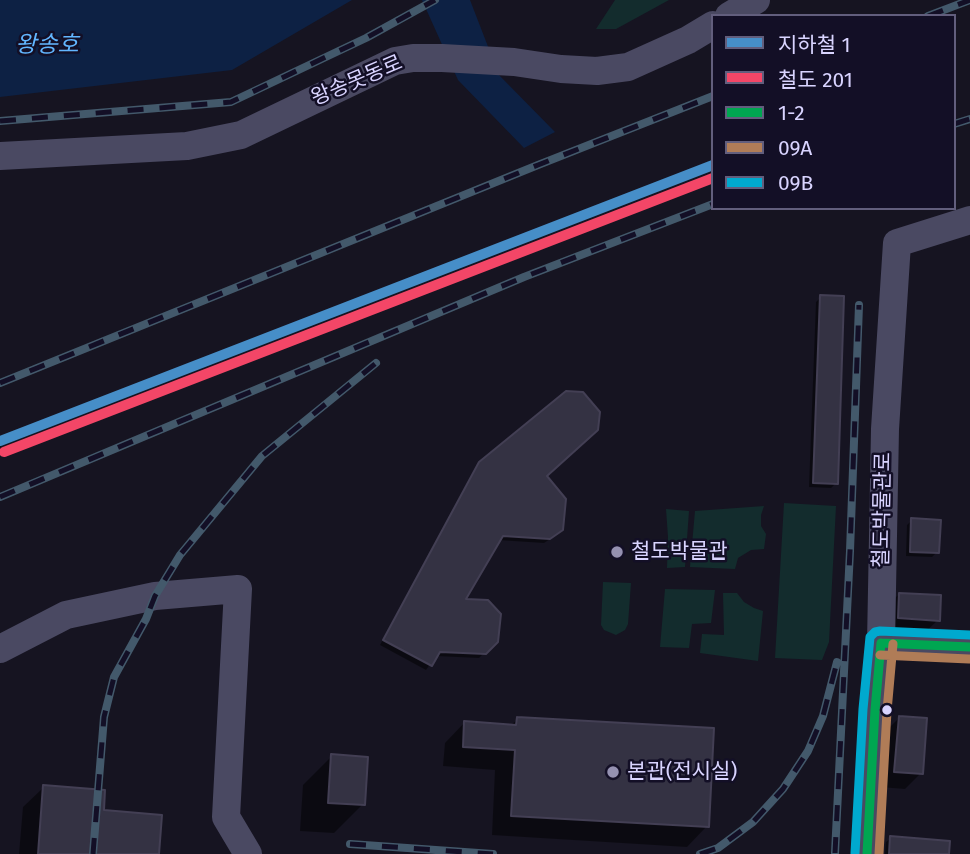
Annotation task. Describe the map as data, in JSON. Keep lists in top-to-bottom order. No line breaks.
{"streets":{"street":["왕송못동로","철도박물관로"]},"water":["왕송호"],"places":["철도박물관","본관(전시실)"],"lines":["metro line 1","rail line 201","transit line 09B","transit line 1-2","transit line 09A"],"legend":["지하철 1","철도 201","1-2","09A","09B"]}
